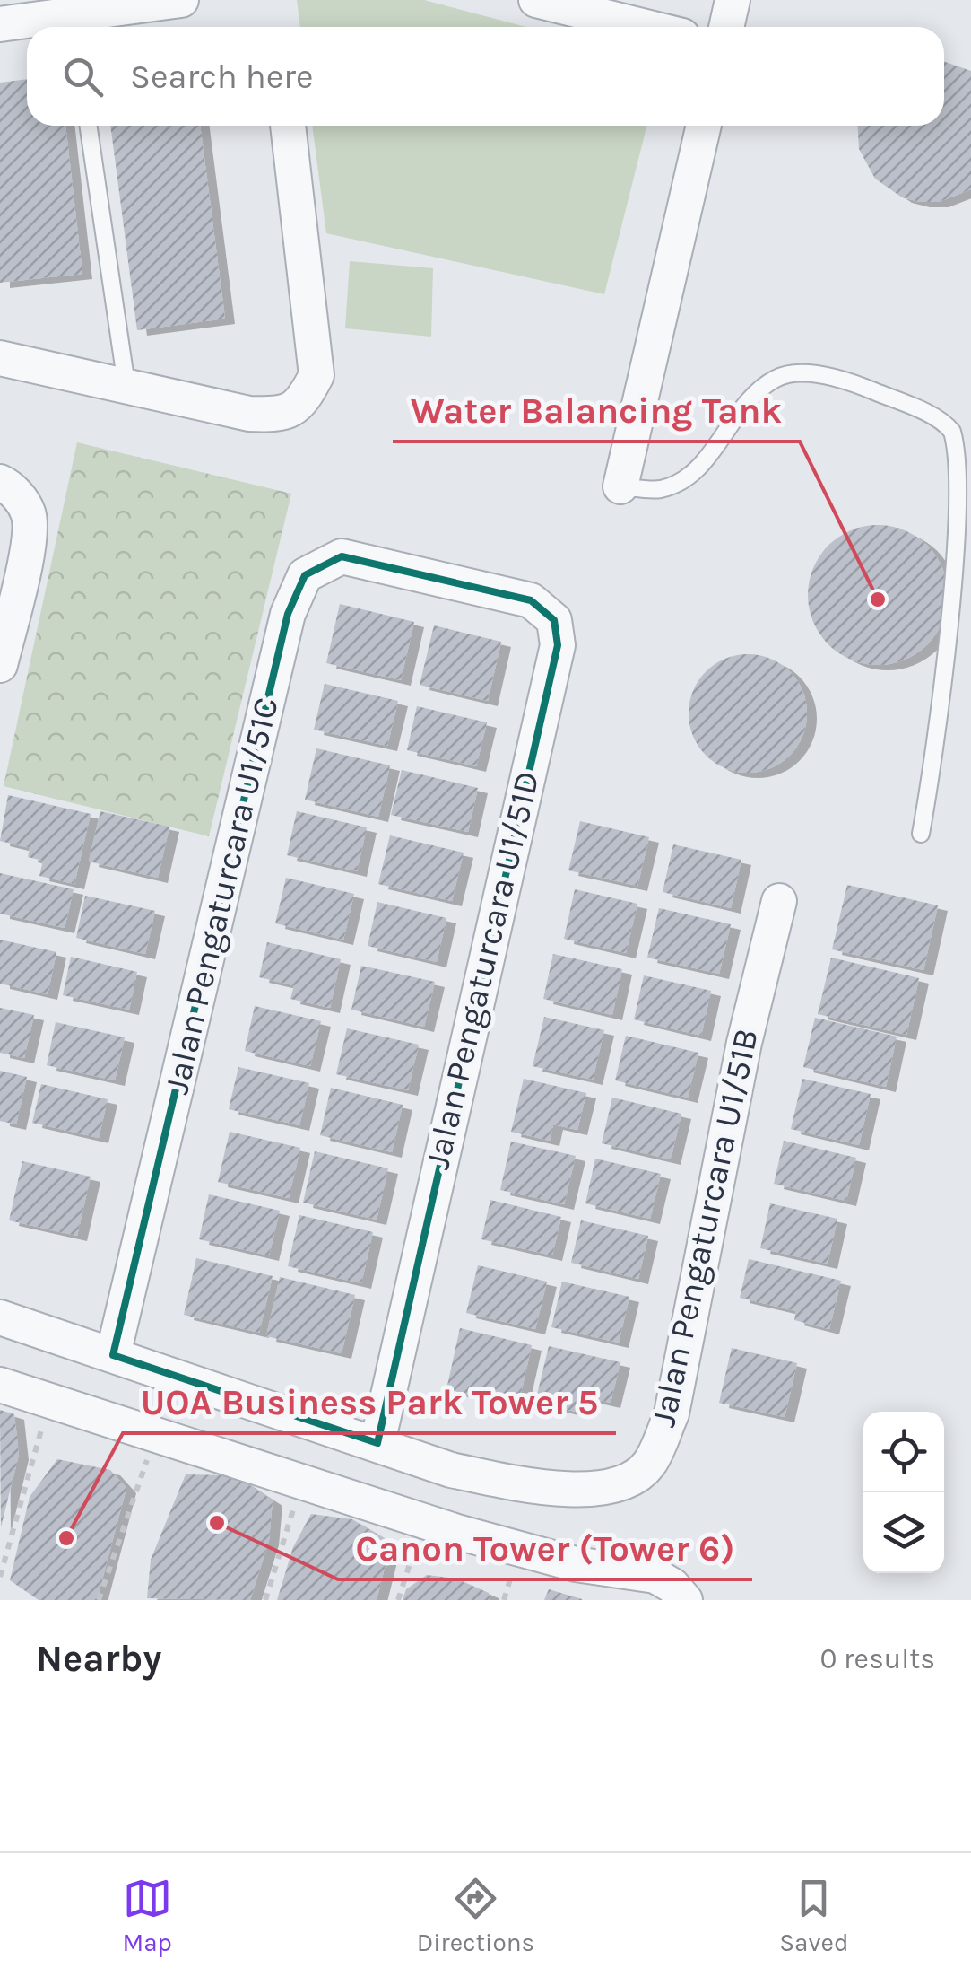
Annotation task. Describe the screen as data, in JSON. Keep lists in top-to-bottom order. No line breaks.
{"streets":{"street":["Jalan Pengaturcara U1/51C","Jalan Pengaturcara U1/51D","Jalan Pengaturcara U1/51B"]},"crossings":[["Jalan Pengaturcara U1/51C","Jalan Pengaturcara U1/51D"],["Jalan Pengaturcara U1/51C","Jalan Pengaturcara U1/51B"],["Jalan Pengaturcara U1/51D","Jalan Pengaturcara U1/51B"]],"places":["Water Balancing Tank","Canon Tower (Tower 6)","UOA Business Park Tower 5"],"page":{"search":"Search here","heading":["Nearby","0 results"],"nav":["Map","Directions","Saved"]}}
